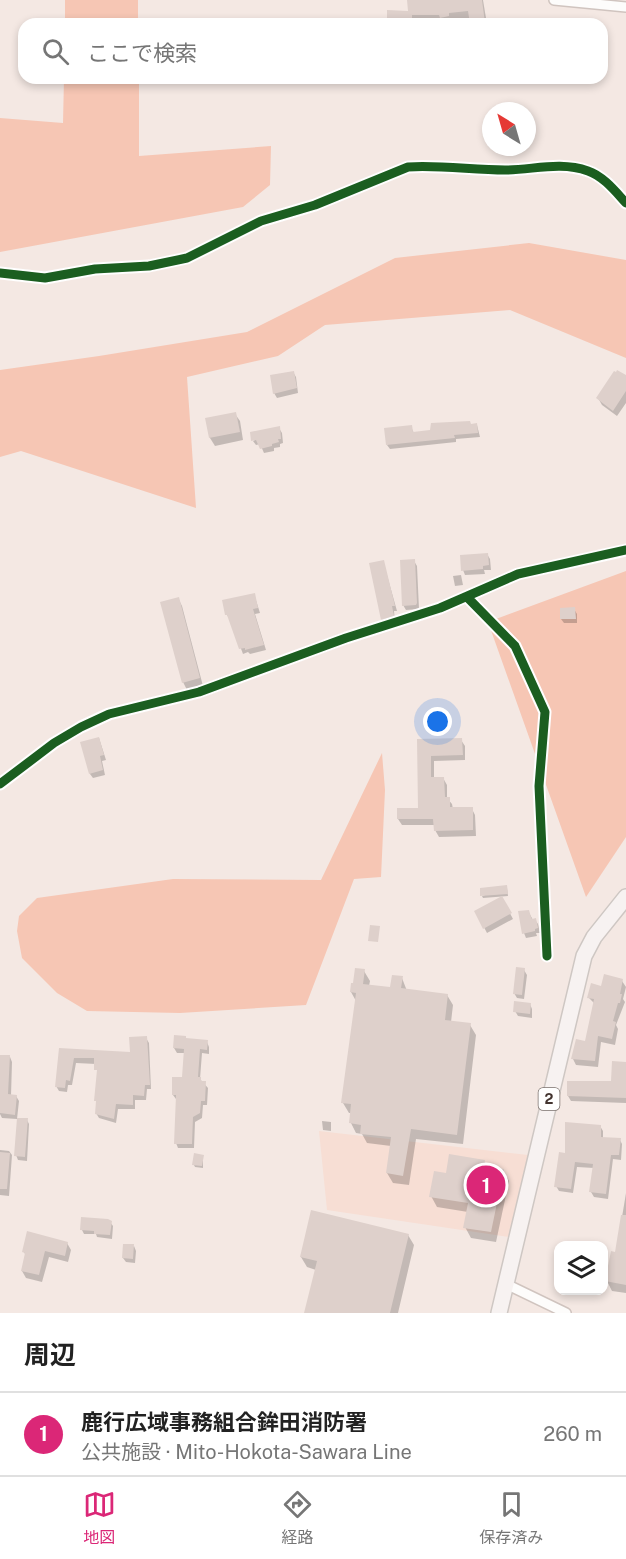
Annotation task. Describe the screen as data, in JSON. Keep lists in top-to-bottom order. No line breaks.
{"streets":{"main road":["2"]},"north":"top left","page":{"search":"ここで検索","pins":"1","heading":"周辺","list":[{"mark":"1","name":"鹿行広域事務組合鉾田消防署","note":"公共施設 · Mito-Hokota-Sawara Line","value":"260 m"}],"nav":["地図","経路","保存済み"]}}
